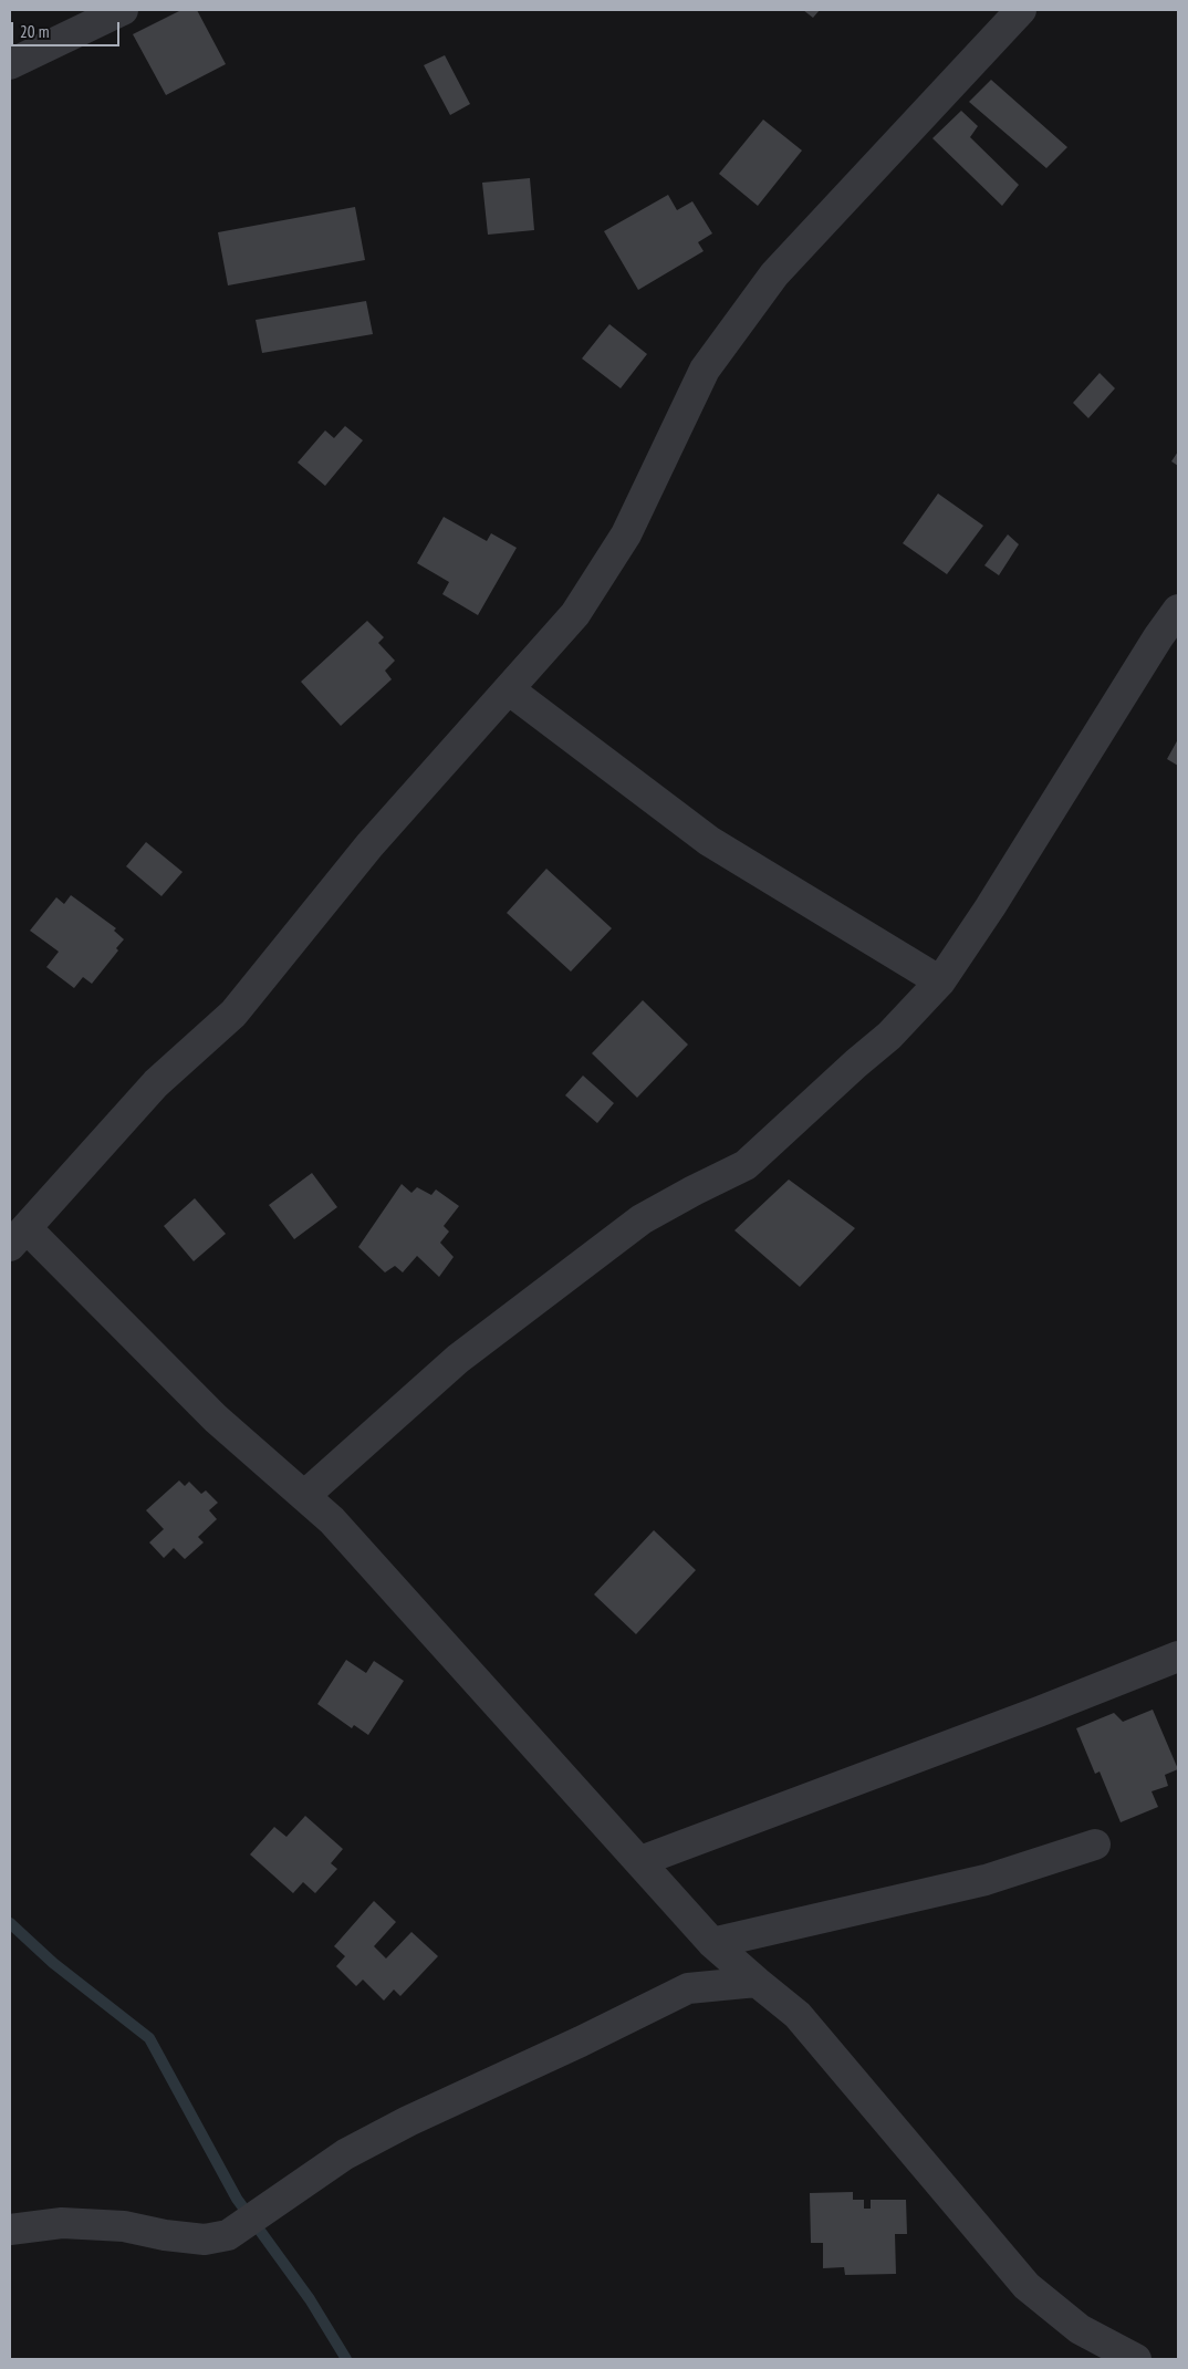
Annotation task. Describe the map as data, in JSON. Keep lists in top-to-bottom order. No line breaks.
{"scale_bar":"20 m"}
